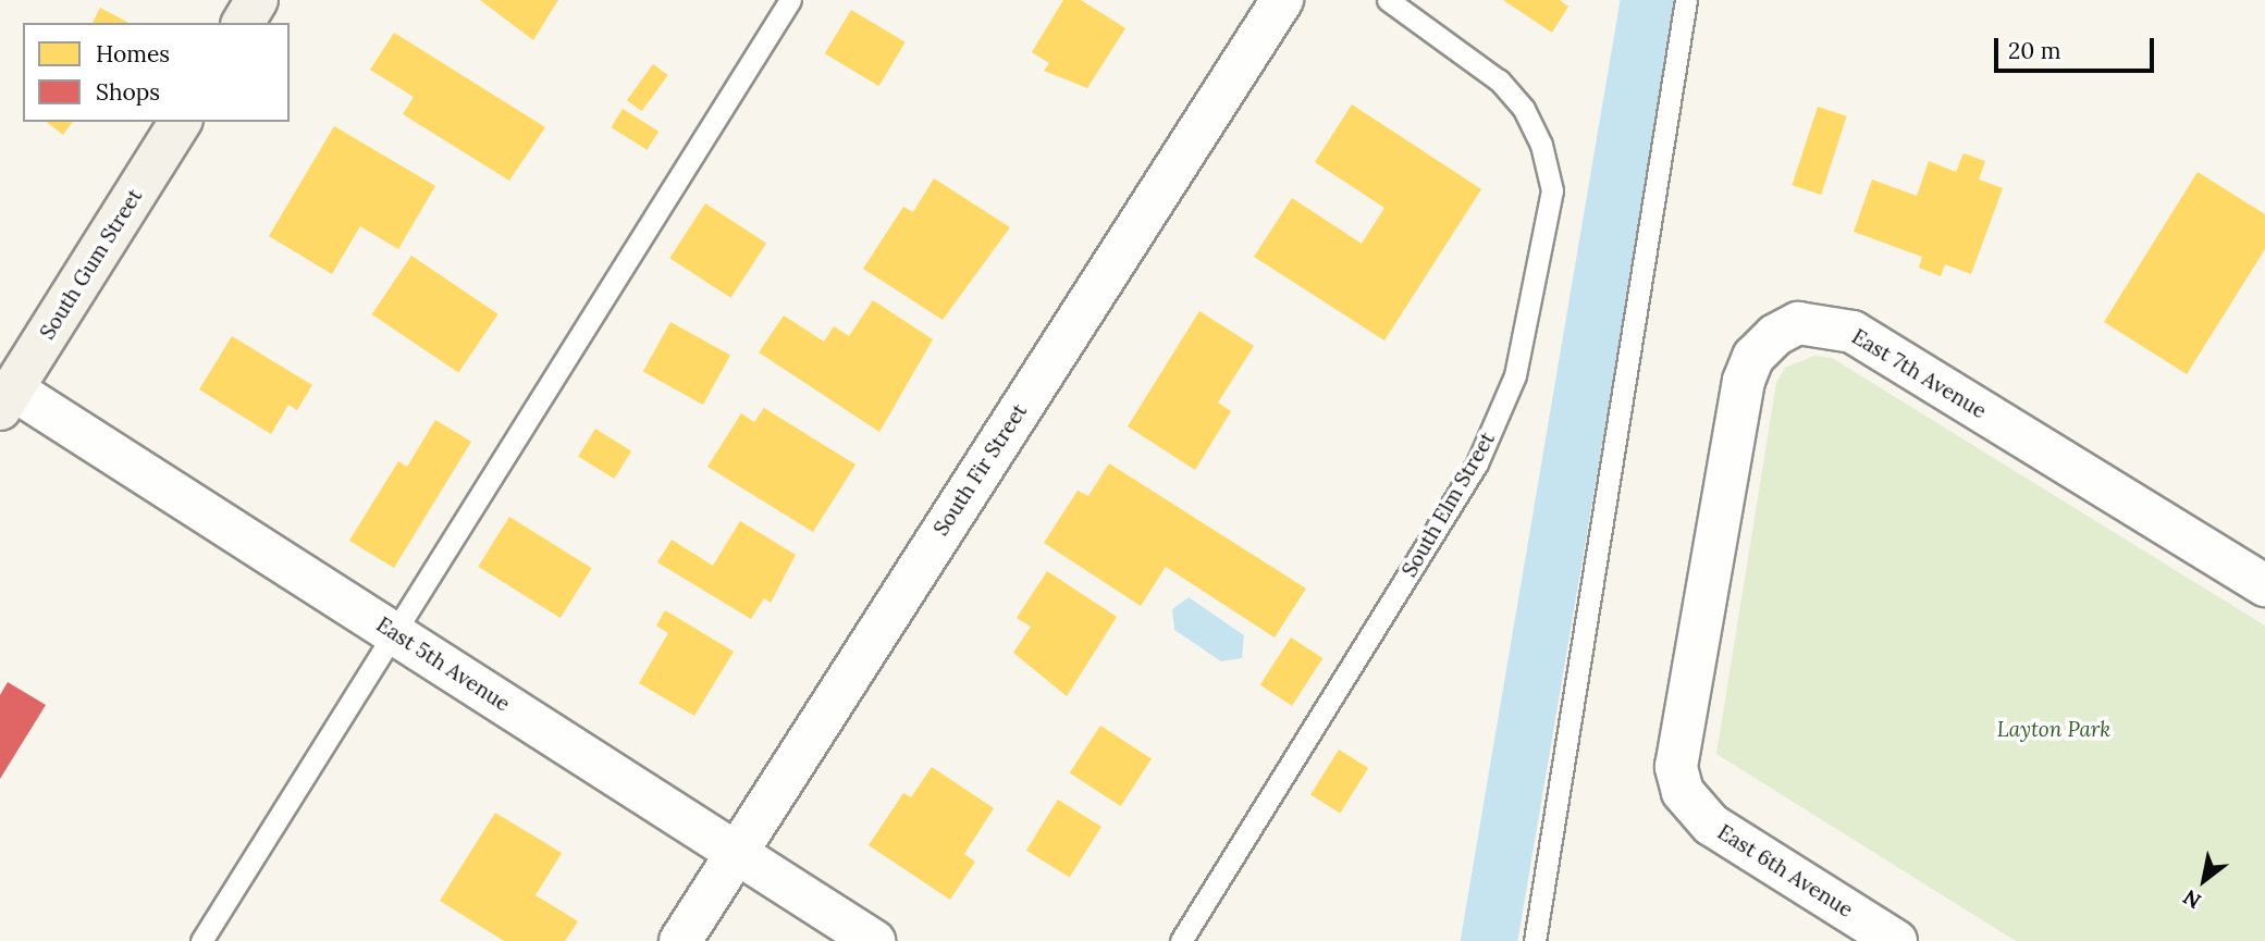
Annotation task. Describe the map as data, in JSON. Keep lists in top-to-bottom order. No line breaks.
{"streets":{"main road":["South Gum Street"],"street":["East 7th Avenue","South Fir Street","East 5th Avenue","East 6th Avenue"],"lane":["South Elm Street"]},"crossings":[["South Gum Street","East 5th Avenue"],["East 7th Avenue","East 6th Avenue"],["South Fir Street","East 5th Avenue"]],"parks":["Layton Park"],"legend":["Homes","Shops"],"scale_bar":"20 m","north":"bottom left"}
